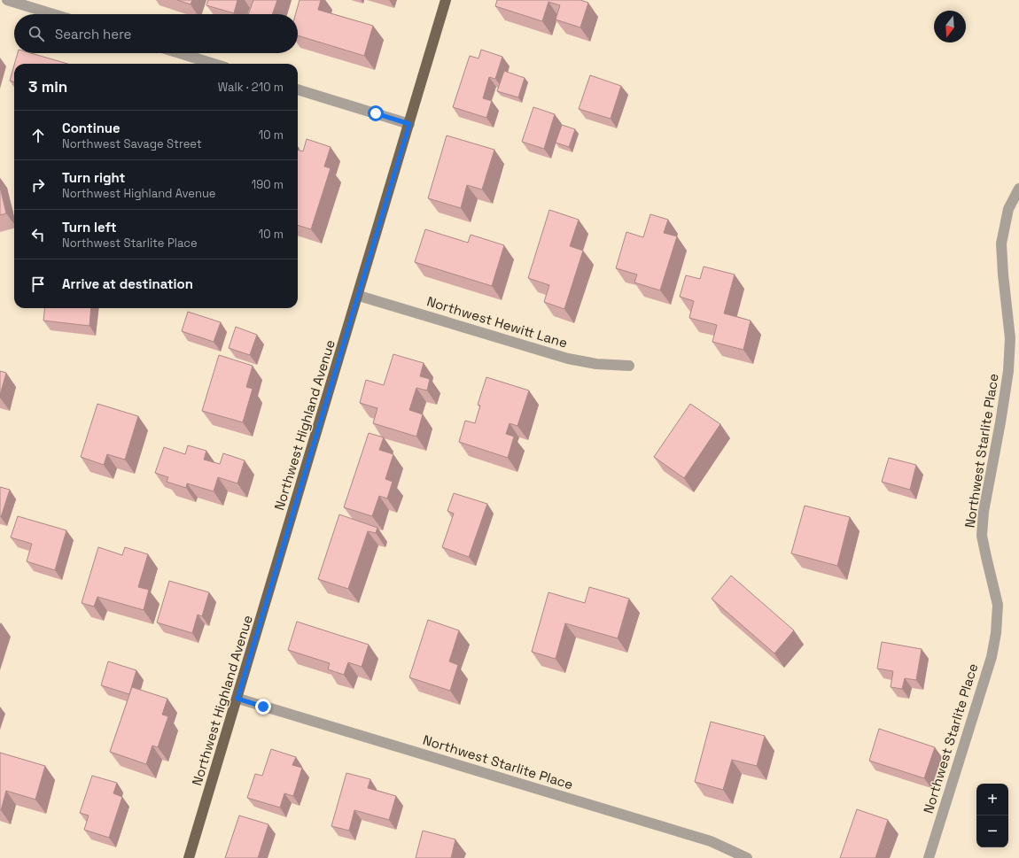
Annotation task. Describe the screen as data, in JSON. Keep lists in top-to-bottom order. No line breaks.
{"streets":{"main road":["Northwest Highland Avenue"],"street":["Northwest Hewitt Lane","Northwest Starlite Place"]},"crossings":[["Northwest Hewitt Lane","Northwest Highland Avenue"],["Northwest Highland Avenue","Northwest Starlite Place"]],"north":"bottom","page":{"search":"Search here","heading":["3 min","Walk · 210 m"],"list":[["Continue","Northwest Savage Street","10 m"],["Turn right","Northwest Highland Avenue","190 m"],["Turn left","Northwest Starlite Place","10 m"],"Arrive at destination"],"map_buttons":["+","−"]}}
